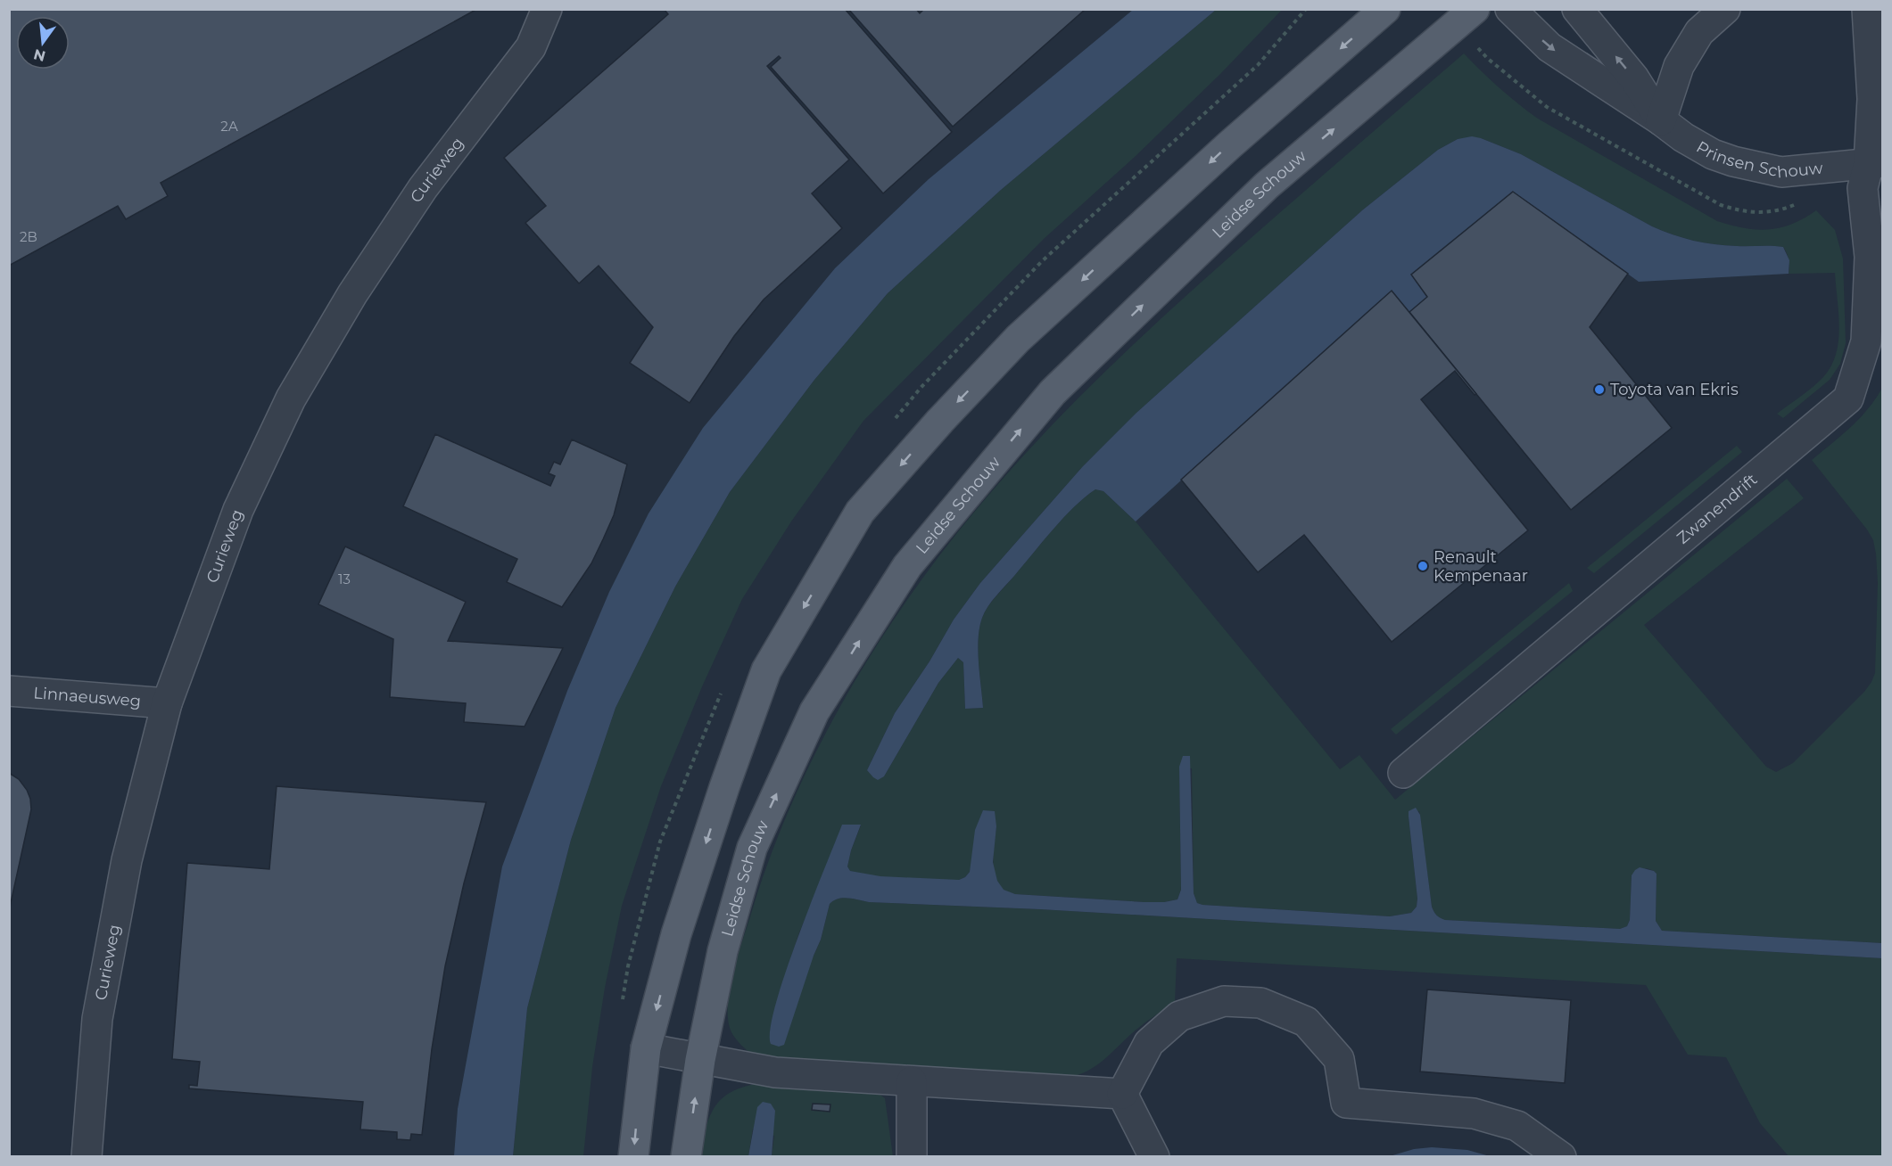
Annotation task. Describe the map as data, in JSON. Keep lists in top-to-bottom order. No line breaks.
{"streets":{"main road":["Leidse Schouw"],"street":["Prinsen Schouw","Curieweg","Zwanendrift","Linnaeusweg"]},"crossings":[["Prinsen Schouw","Zwanendrift"],["Curieweg","Linnaeusweg"]],"places":["Toyota van Ekris","Renault Kempenaar"],"house_numbers":["2A","2B","13"],"north":"bottom"}
